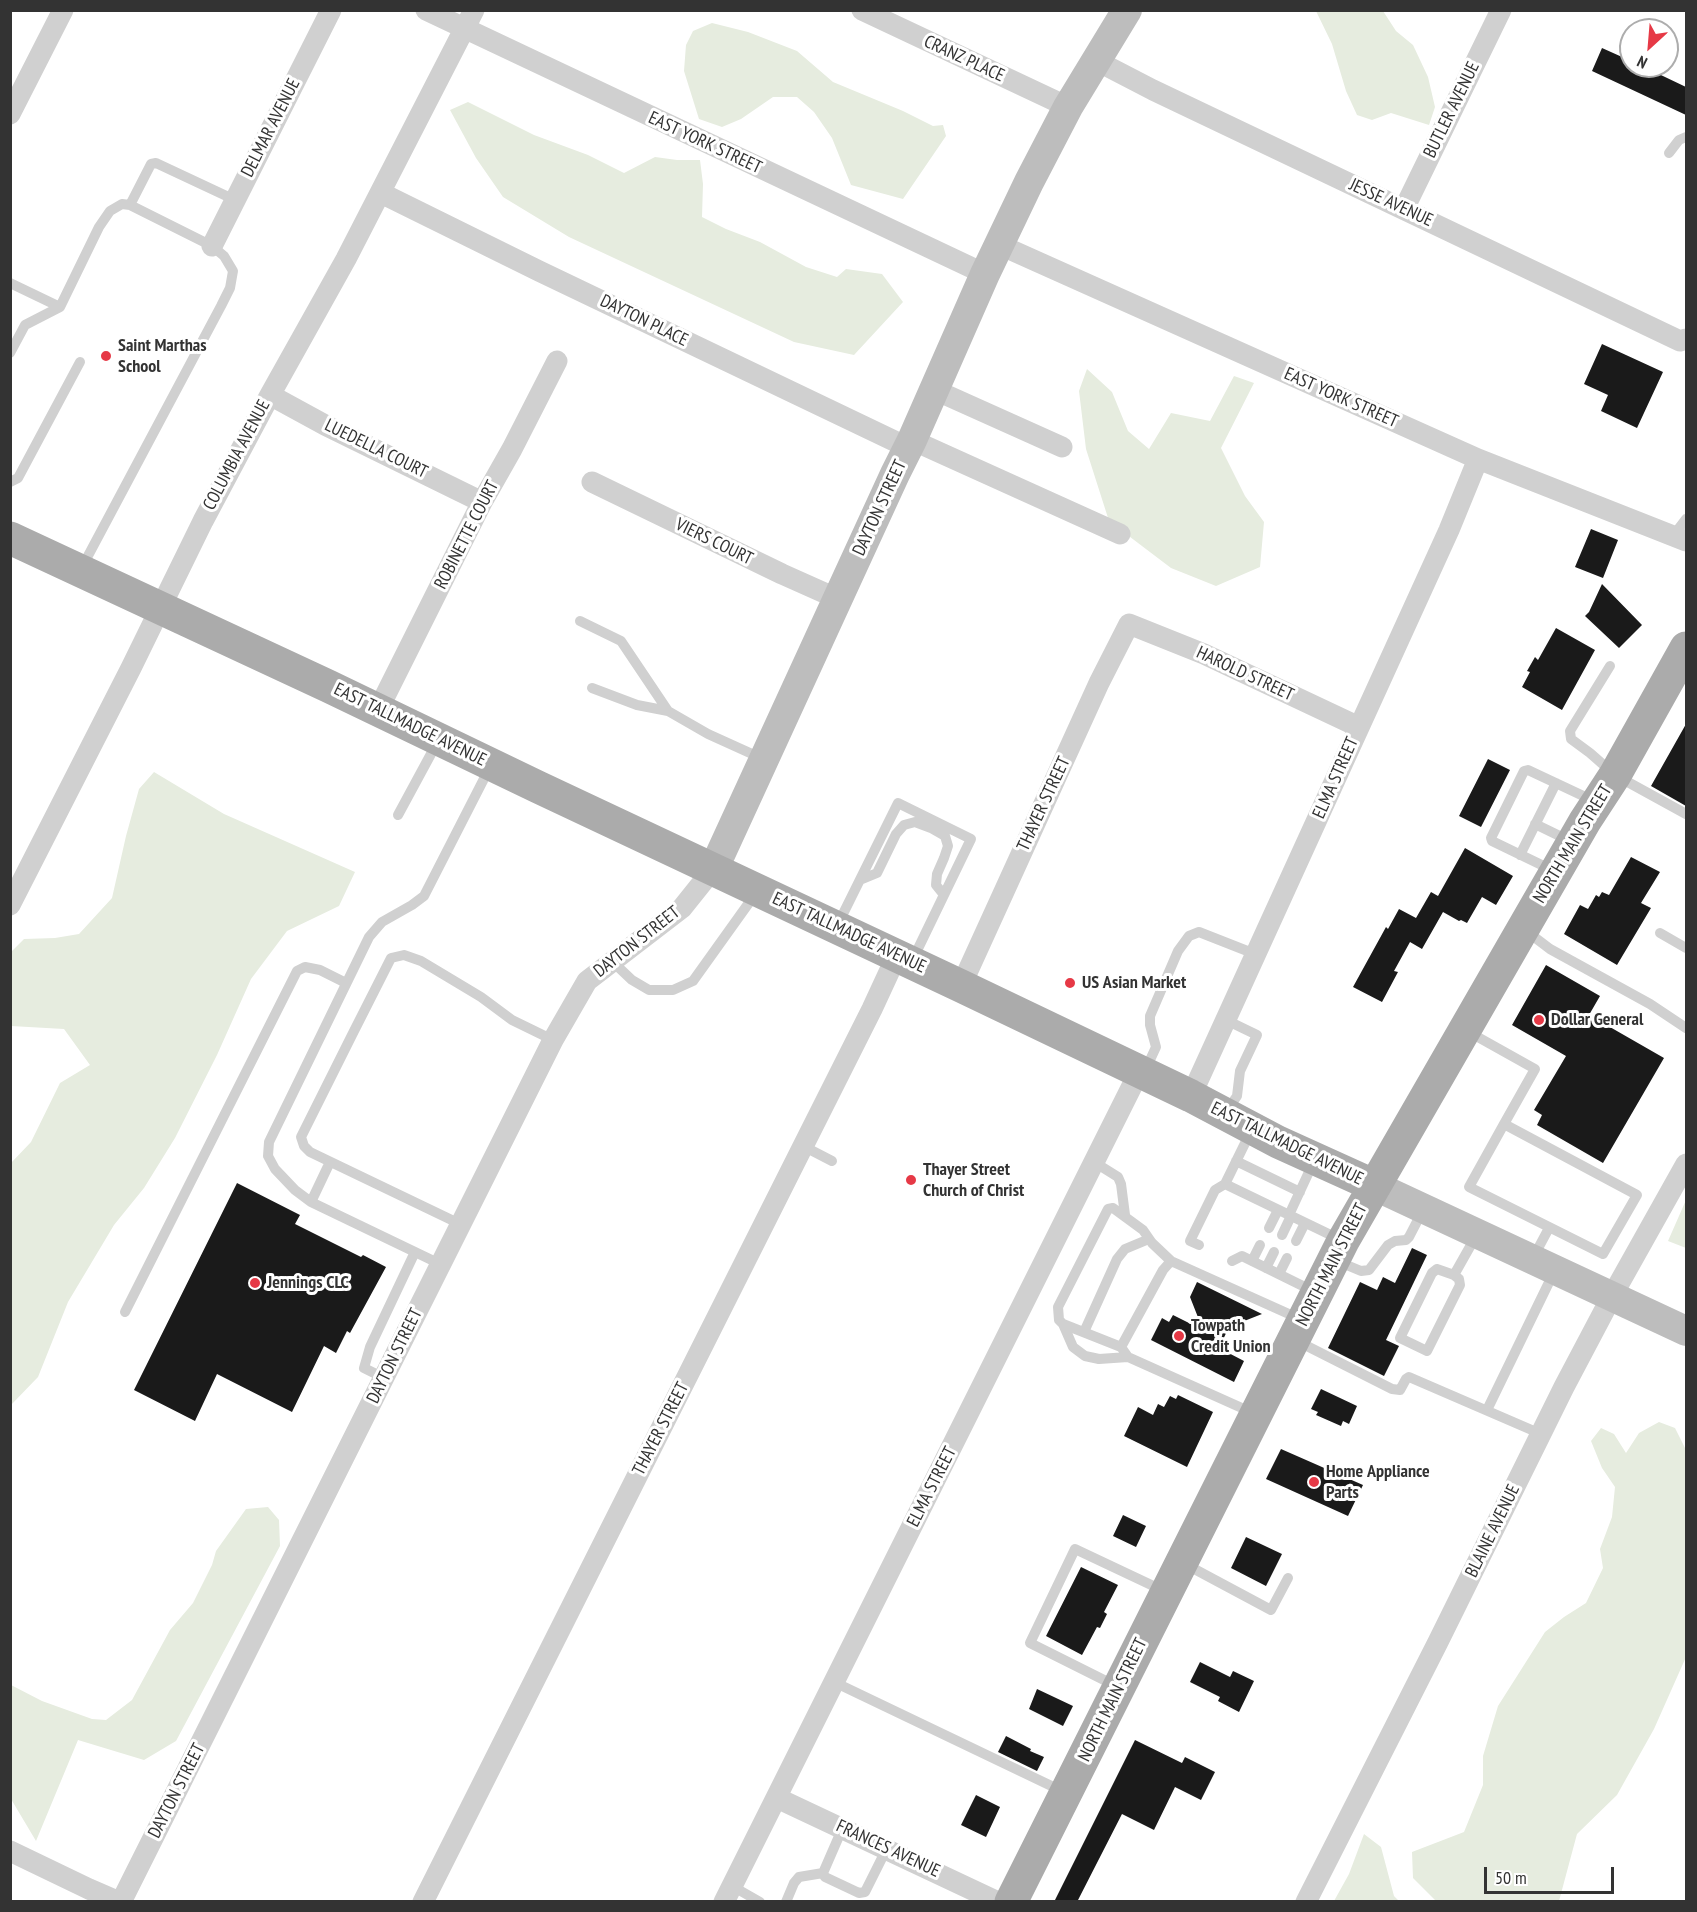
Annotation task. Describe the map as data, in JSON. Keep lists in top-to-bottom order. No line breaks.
{"streets":{"main road":["EAST TALLMADGE AVENUE","NORTH MAIN STREET"],"street":["CRANZ PLACE","BUTLER AVENUE","DELMAR AVENUE","EAST YORK STREET","JESSE AVENUE","DAYTON PLACE","LUEDELLA COURT","COLUMBIA AVENUE","DAYTON STREET","ROBINETTE COURT","VIERS COURT","HAROLD STREET","ELMA STREET","THAYER STREET","BLAINE AVENUE","FRANCES AVENUE"]},"crossings":[["CRANZ PLACE","DAYTON STREET"],["BUTLER AVENUE","JESSE AVENUE"],["EAST YORK STREET","COLUMBIA AVENUE"],["EAST YORK STREET","DAYTON STREET"],["EAST YORK STREET","ELMA STREET"],["JESSE AVENUE","DAYTON STREET"],["DAYTON PLACE","COLUMBIA AVENUE"],["DAYTON PLACE","DAYTON STREET"],["LUEDELLA COURT","COLUMBIA AVENUE"],["LUEDELLA COURT","ROBINETTE COURT"],["COLUMBIA AVENUE","EAST TALLMADGE AVENUE"],["DAYTON STREET","VIERS COURT"],["DAYTON STREET","EAST TALLMADGE AVENUE"],["ROBINETTE COURT","EAST TALLMADGE AVENUE"],["HAROLD STREET","ELMA STREET"],["HAROLD STREET","THAYER STREET"],["EAST TALLMADGE AVENUE","ELMA STREET"],["EAST TALLMADGE AVENUE","THAYER STREET"],["EAST TALLMADGE AVENUE","NORTH MAIN STREET"],["EAST TALLMADGE AVENUE","BLAINE AVENUE"],["ELMA STREET","FRANCES AVENUE"]],"places":["Saint Marthas School","US Asian Market","Dollar General","Thayer Street Church of Christ","Jennings CLC","Towpath Credit Union","Home Appliance Parts"],"scale_bar":"50 m","north":"bottom left"}
